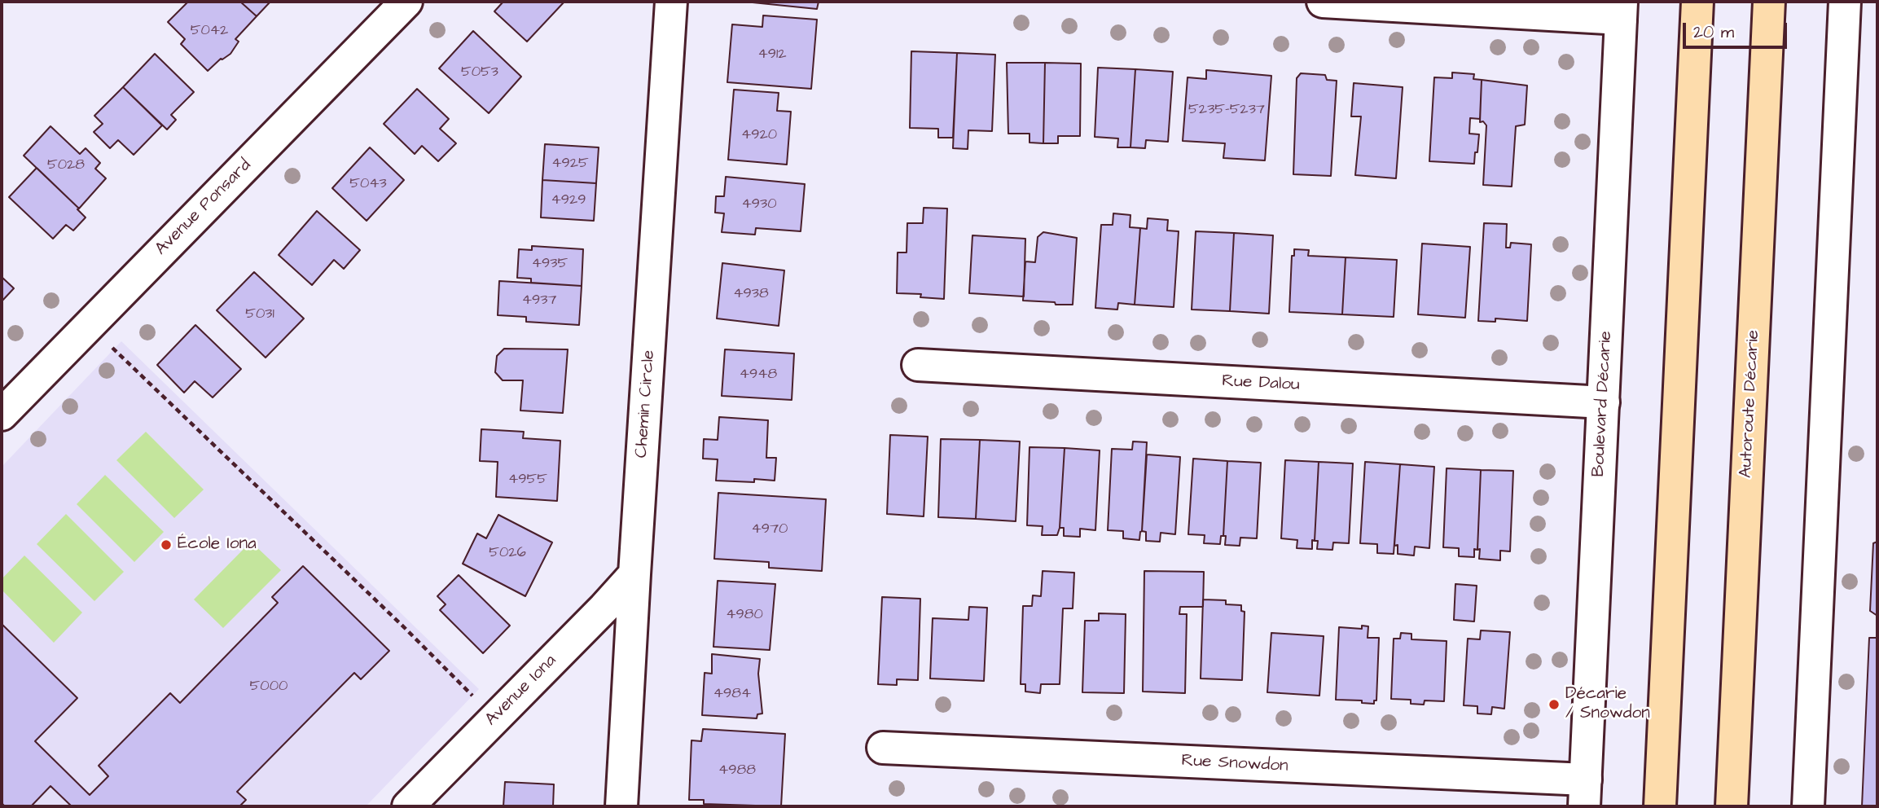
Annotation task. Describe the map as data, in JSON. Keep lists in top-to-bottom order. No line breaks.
{"streets":{"highway":["Autoroute Décarie"],"street":["Avenue Ponsard","Rue Dalou","Chemin Circle","Boulevard Décarie","Avenue Iona","Rue Snowdon"]},"crossings":[["Rue Dalou","Boulevard Décarie"],["Chemin Circle","Avenue Iona"],["Boulevard Décarie","Rue Snowdon"]],"places":["École Iona","Décarie / Snowdon"],"house_numbers":["5042","4912","5053","5235-5237","4920","4925","5028","5043","4929","4930","4935","4938","4937","5031","4948","4955","4970","5026","4980","5000","4984","4988"],"scale_bar":"20 m"}
